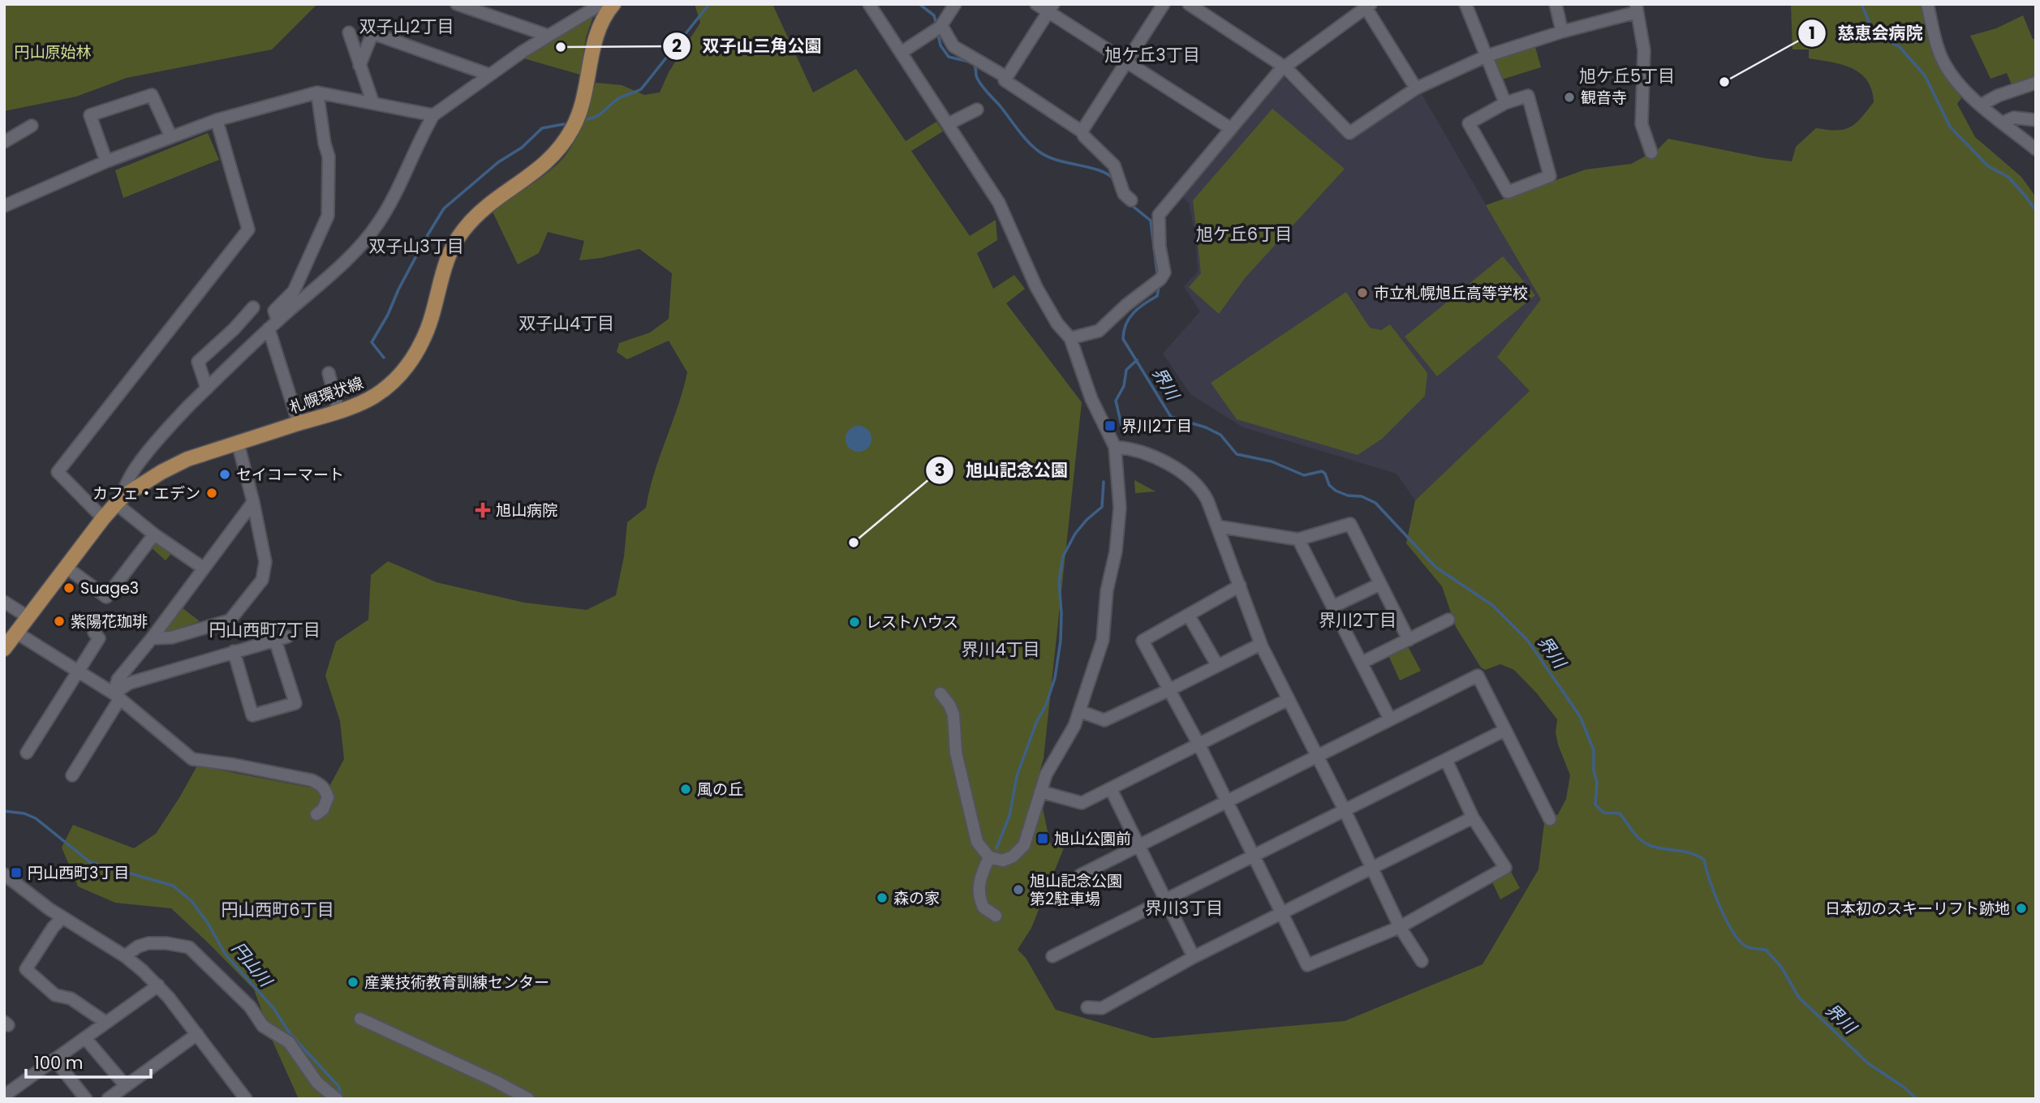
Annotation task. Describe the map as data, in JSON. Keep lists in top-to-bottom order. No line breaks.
{"streets":{"main road":["札幌環状線"]},"districts":["双子山2丁目","旭ケ丘3丁目","旭ケ丘5丁目","旭ケ丘6丁目","双子山3丁目","双子山4丁目","界川2丁目","円山西町7丁目","界川4丁目","界川3丁目","円山西町6丁目"],"water":["界川","円山川"],"parks":["円山原始林"],"places":{"other":["双子山三角公園","慈恵会病院","観音寺","市立札幌旭丘高等学校","セイコーマート","カフェ・エデン","旭山記念公園","Suage3","紫陽花珈琲","レストハウス","風の丘","旭山記念公園 第2駐車場","森の家","日本初のスキーリフト跡地","産業技術教育訓練センター"],"transit":["界川2丁目","旭山公園前","円山西町3丁目"],"health":["旭山病院"]},"scale_bar":"100 m"}
